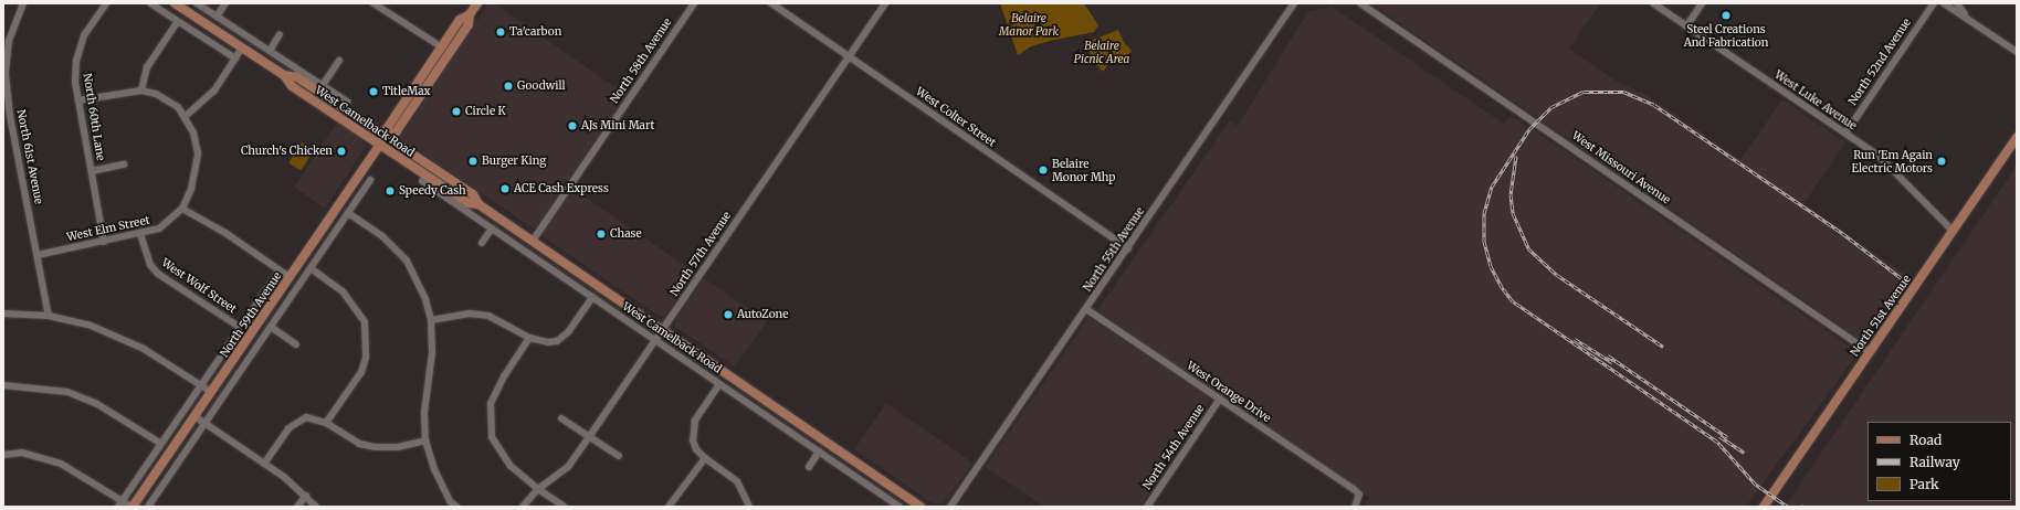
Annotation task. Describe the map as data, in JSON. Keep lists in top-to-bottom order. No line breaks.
{"streets":{"main road":["West Camelback Road","North 59th Avenue","North 51st Avenue"],"street":["North 58th Avenue","North 52nd Avenue","West Luke Avenue","North 60th Lane","West Colter Street","North 61st Avenue","West Missouri Avenue","West Elm Street","North 55th Avenue","North 57th Avenue","West Wolf Street","West Orange Drive","North 54th Avenue"]},"crossings":[["North 58th Avenue","West Camelback Road"],["North 52nd Avenue","West Luke Avenue"],["West Luke Avenue","North 51st Avenue"],["North 60th Lane","West Elm Street"],["West Colter Street","North 55th Avenue"],["West Colter Street","North 57th Avenue"],["West Camelback Road","North 57th Avenue"],["West Camelback Road","North 59th Avenue"],["North 61st Avenue","West Elm Street"],["West Missouri Avenue","North 51st Avenue"],["West Elm Street","West Wolf Street"],["North 55th Avenue","West Orange Drive"],["West Wolf Street","North 59th Avenue"],["West Orange Drive","North 54th Avenue"]],"parks":["Belaire Manor Park","Belaire Picnic Area"],"places":["Steel Creations And Fabrication","Ta'carbon","Goodwill","TitleMax","Circle K","AJs Mini Mart","Church's Chicken","Burger King","Run 'Em Again Electric Motors","Belaire Monor Mhp","ACE Cash Express","Speedy Cash","Chase","AutoZone"],"legend":["Road","Railway","Park"]}
